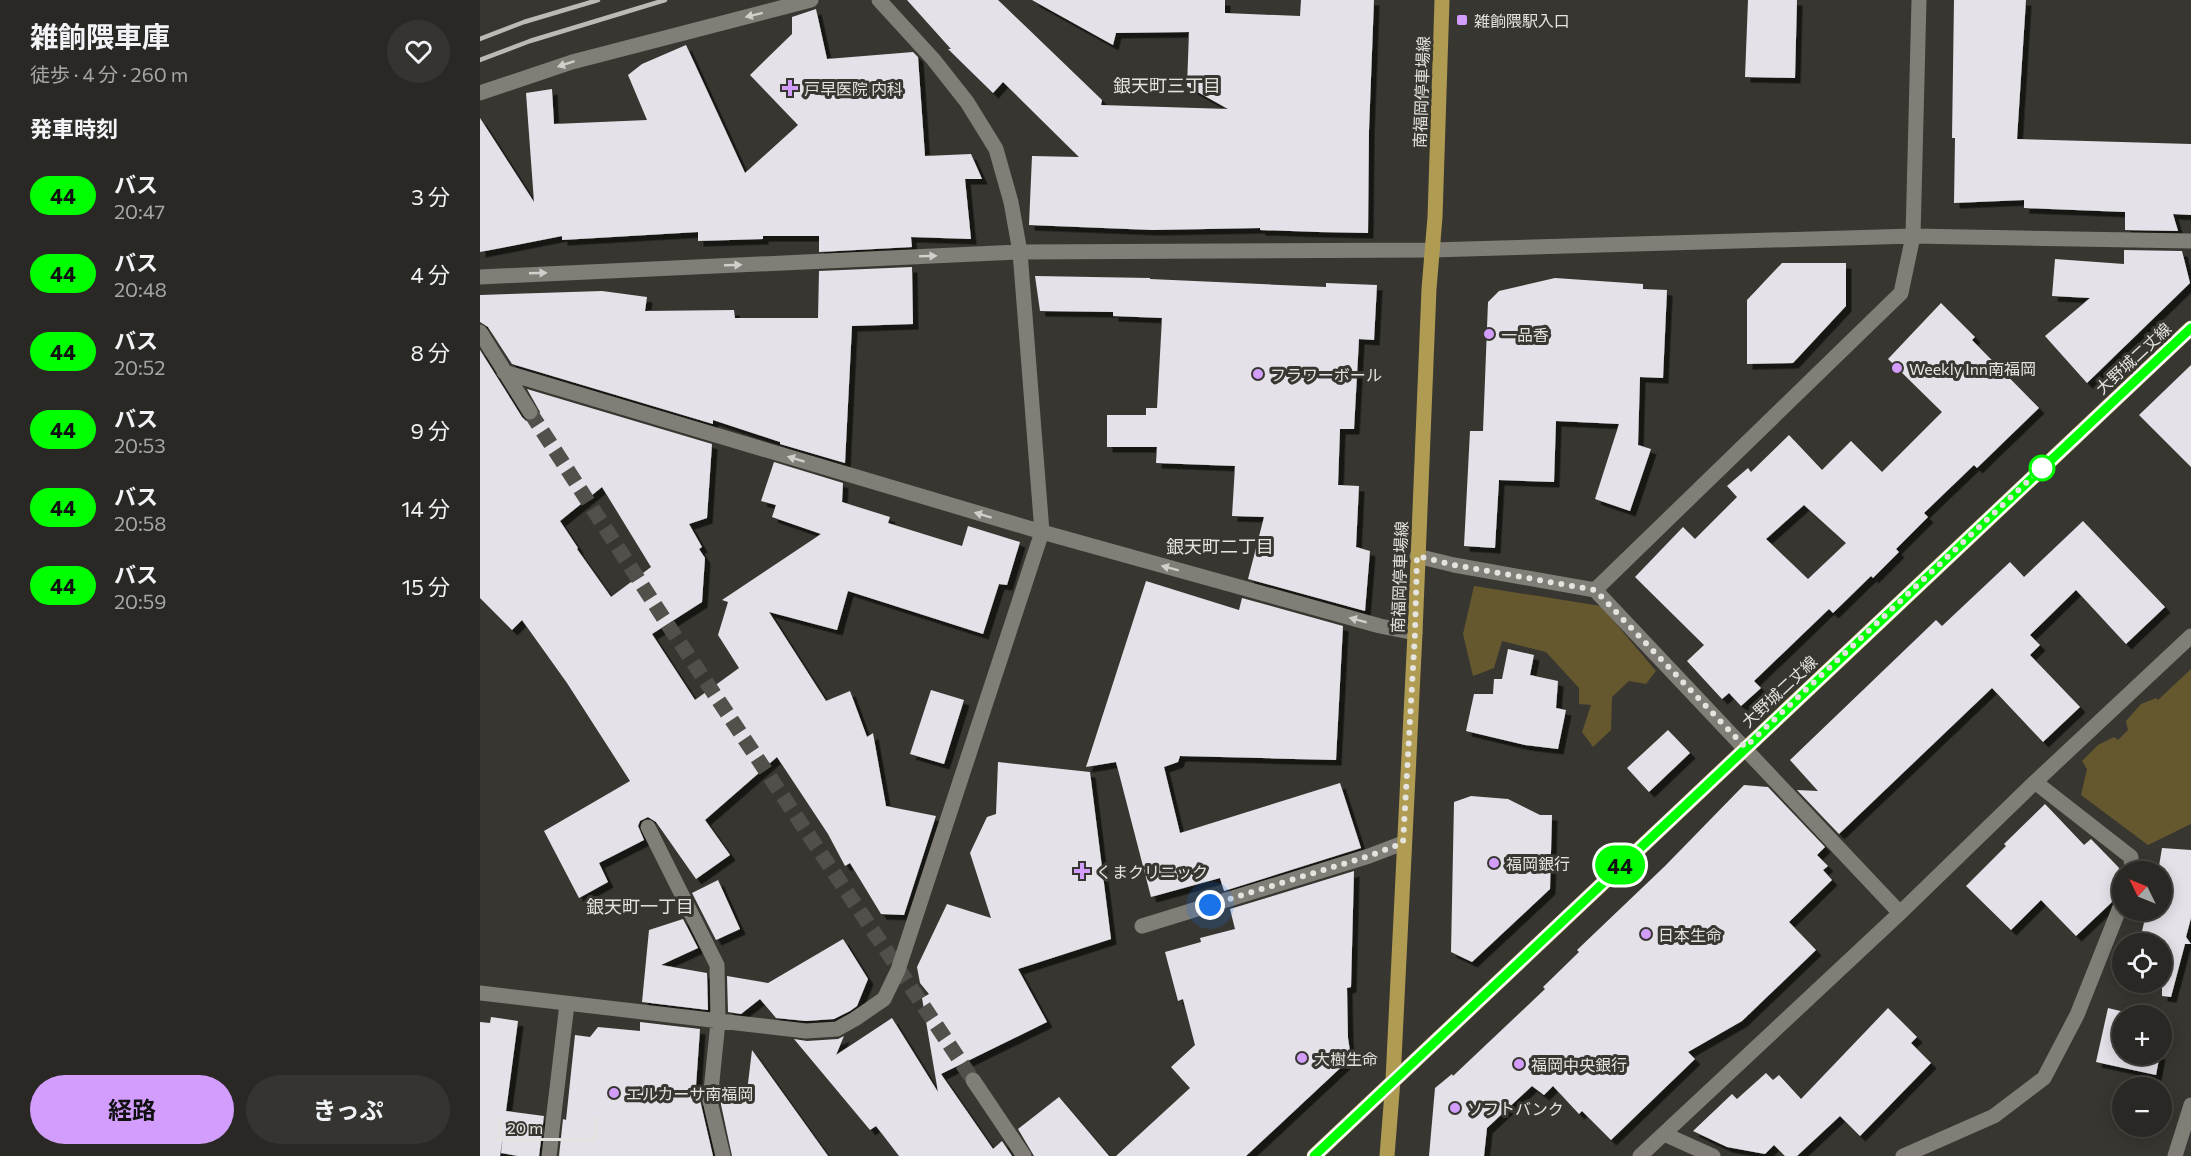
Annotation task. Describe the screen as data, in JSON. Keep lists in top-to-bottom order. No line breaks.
{"streets":{"main road":["南福岡停車場線","大野城二丈線"]},"crossings":[["南福岡停車場線","大野城二丈線"]],"districts":["銀天町三丁目","銀天町二丁目","銀天町一丁目"],"places":{"transit":["雑餉隈駅入口"],"health":["戸早医院 内科","くまクリニック"],"other":["一品香","Weekly Inn南福岡","フラワーボール","福岡銀行","日本生命","大樹生命","福岡中央銀行","エルカーサ南福岡","ソフトバンク"]},"lines":["bus line 44"],"scale_bar":"20 m","north":"top left","page":{"heading":[["雑餉隈車庫","徒歩 · 4 分 · 260 m"],"発車時刻"],"on_map":"44","list":[{"mark":"44","name":"バス","note":"20:47","value":"3 分"},{"mark":"44","name":"バス","note":"20:48","value":"4 分"},{"mark":"44","name":"バス","note":"20:52","value":"8 分"},{"mark":"44","name":"バス","note":"20:53","value":"9 分"},{"mark":"44","name":"バス","note":"20:58","value":"14 分"},{"mark":"44","name":"バス","note":"20:59","value":"15 分"}],"map_buttons":["+","−"],"buttons":["経路","きっぷ"],"scale":"20 m"}}
